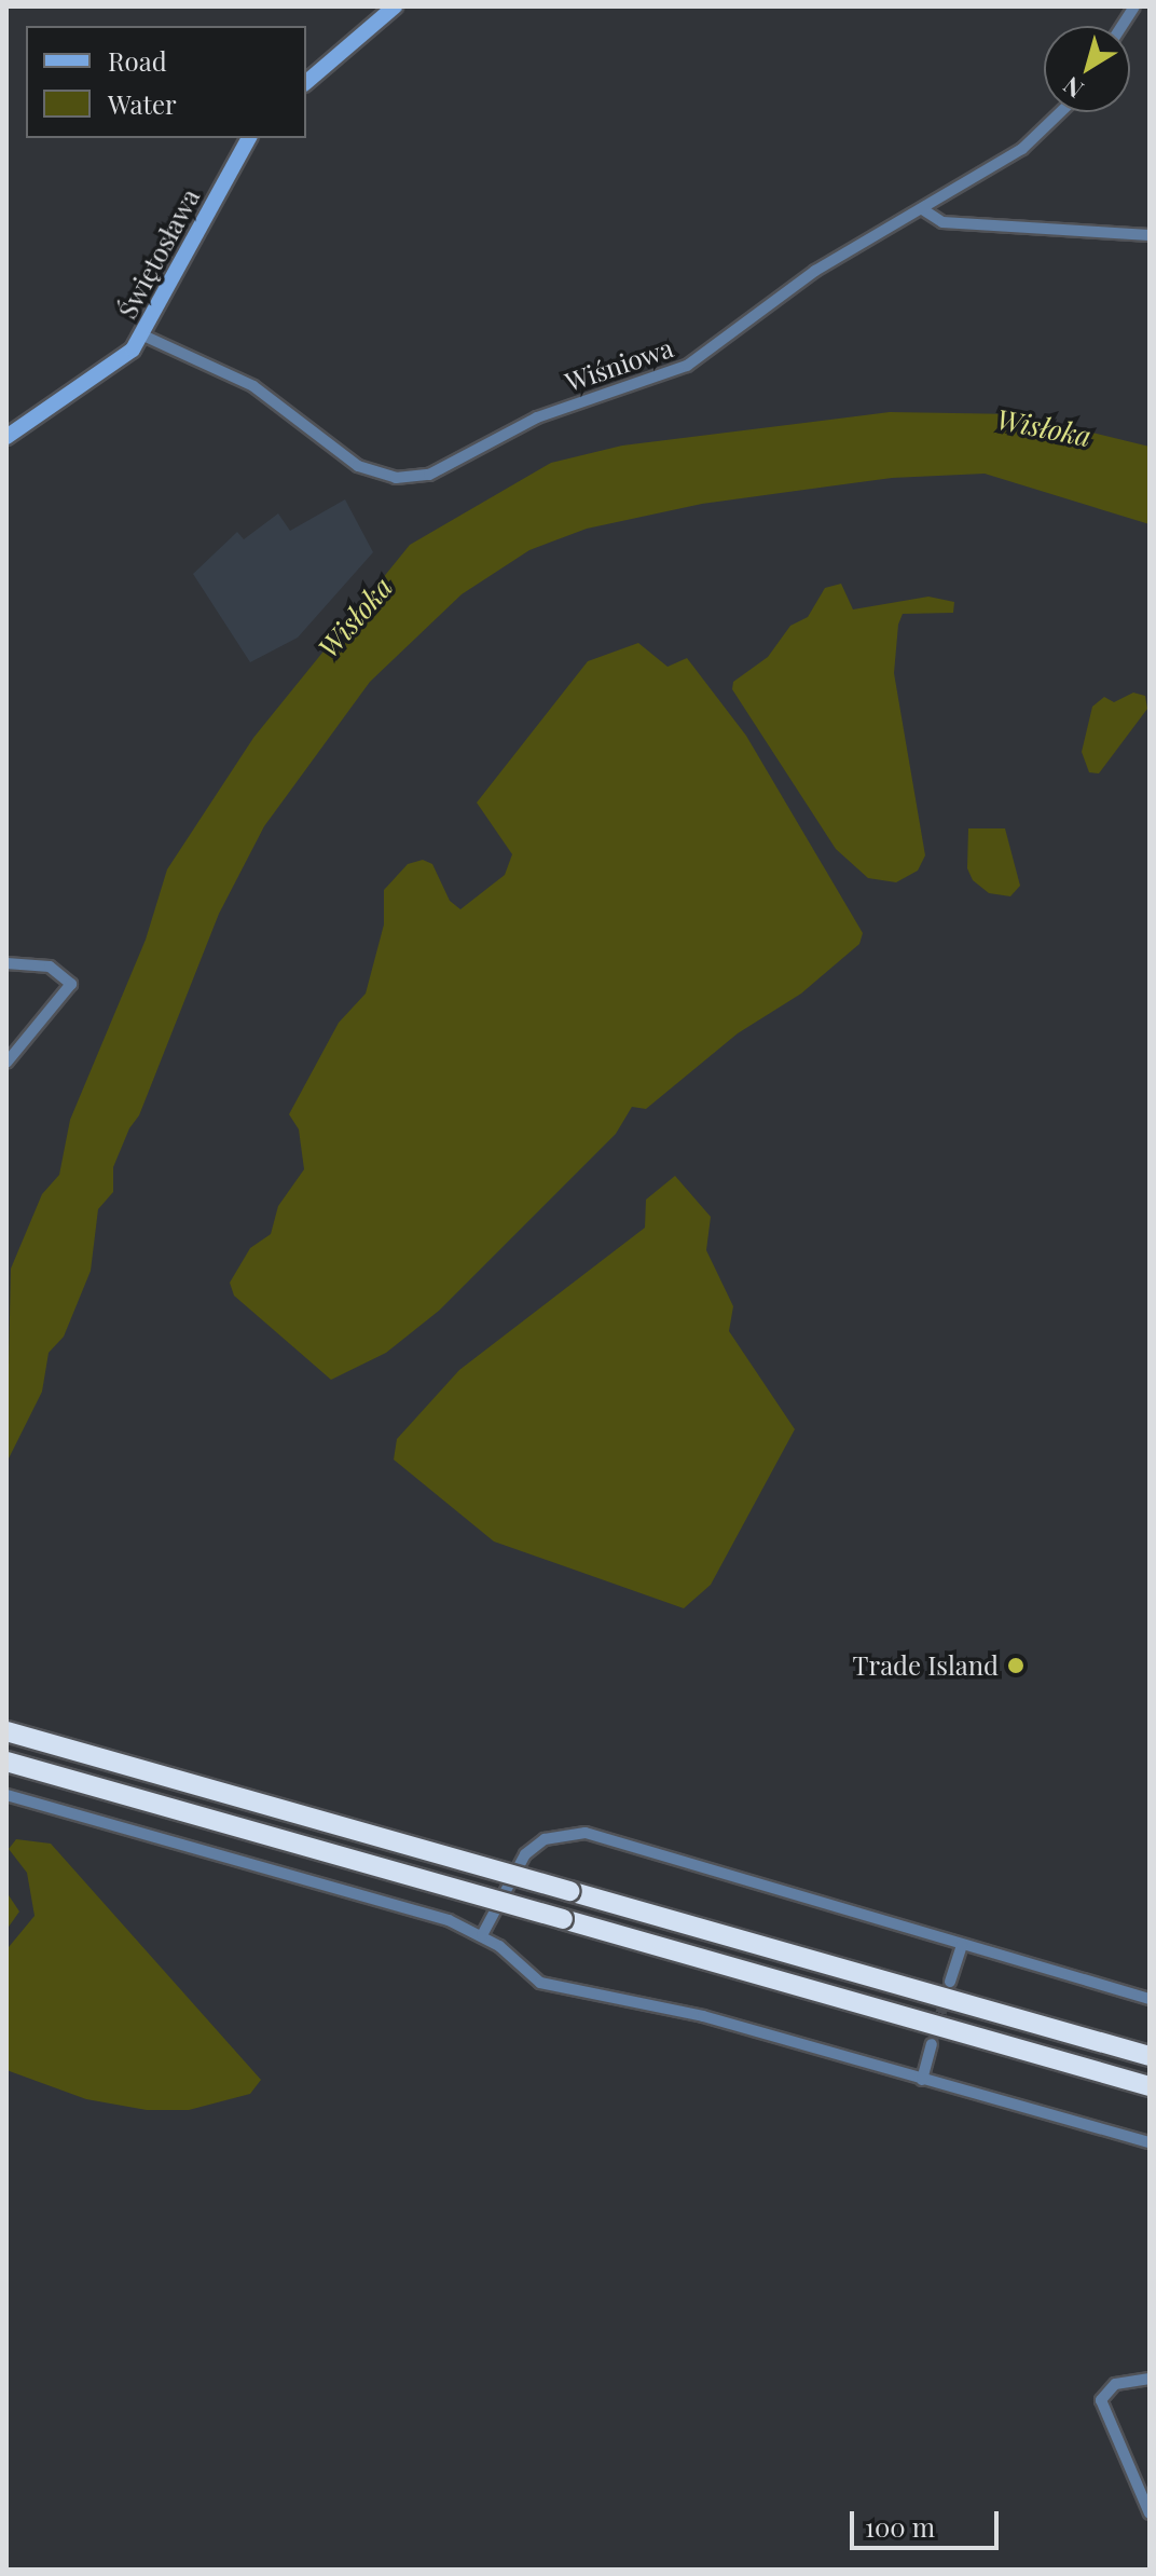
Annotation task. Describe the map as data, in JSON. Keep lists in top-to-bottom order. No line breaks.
{"streets":{"street":["Świętosława","Wiśniowa"]},"crossings":[["Świętosława","Wiśniowa"]],"water":["Wisłoka"],"places":["Trade Island"],"legend":["Road","Water"],"scale_bar":"100 m","north":"bottom left"}
